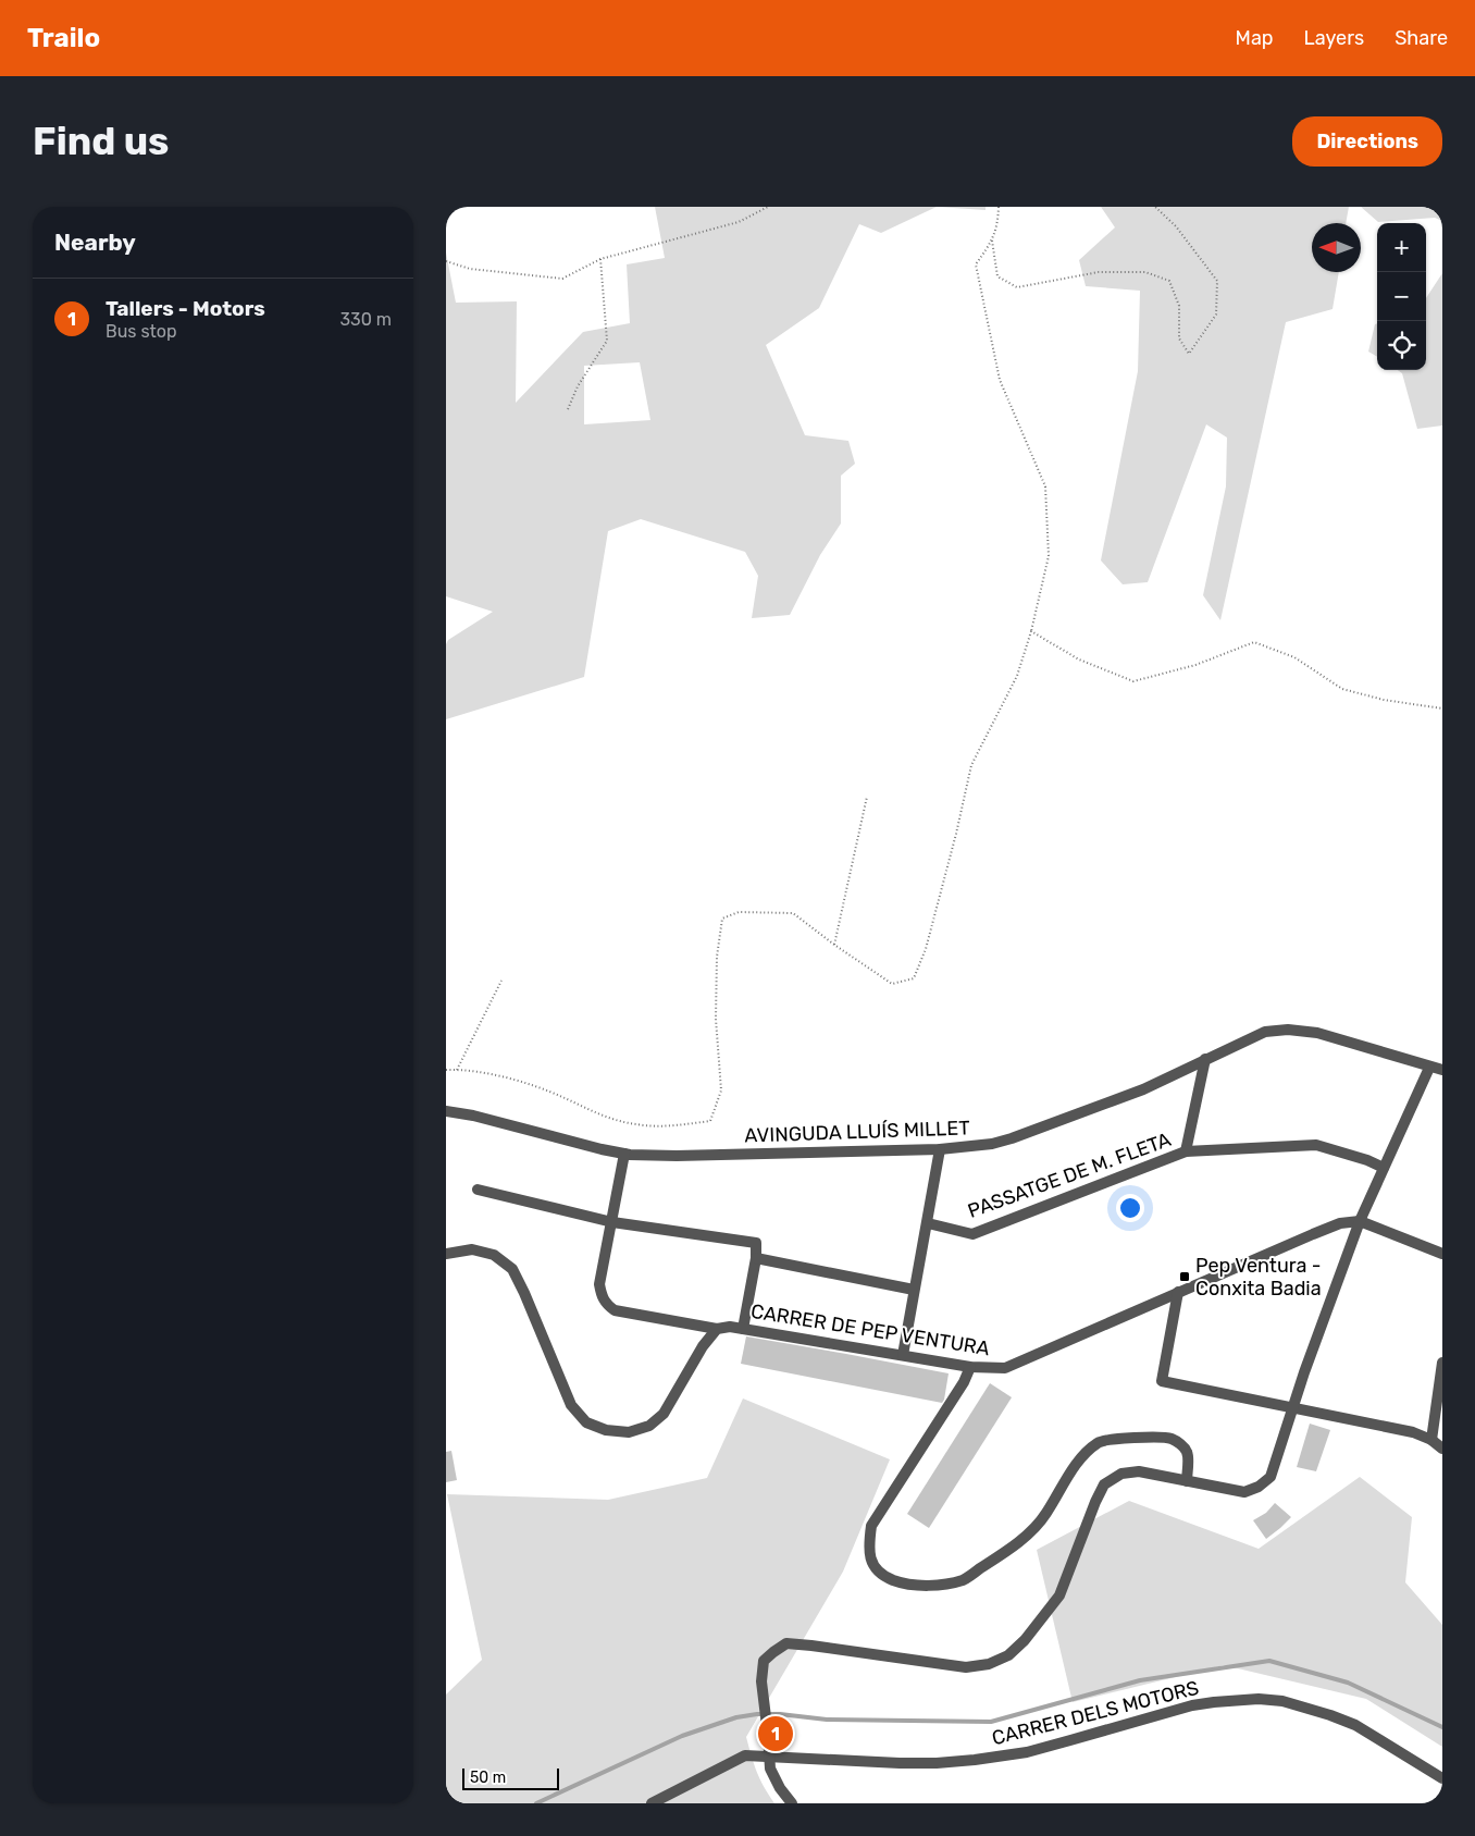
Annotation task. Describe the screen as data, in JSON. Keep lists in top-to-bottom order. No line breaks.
{"streets":{"street":["AVINGUDA LLUÍS MILLET","PASSATGE DE M. FLETA","CARRER DE PEP VENTURA","CARRER DELS MOTORS"]},"crossings":[["AVINGUDA LLUÍS MILLET","CARRER DE PEP VENTURA"]],"places":{"transit":["Pep Ventura - Conxita Badia"]},"scale_bar":"50 m","north":"left","page":{"header":"Trailo","nav":["Map","Layers","Share"],"buttons":"Directions","title":"Find us","heading":"Nearby","map_buttons":["+","−"],"list":[{"mark":"1","name":"Tallers - Motors","note":"Bus stop","value":"330 m"}],"pins":"1","scale":"50 m"}}
